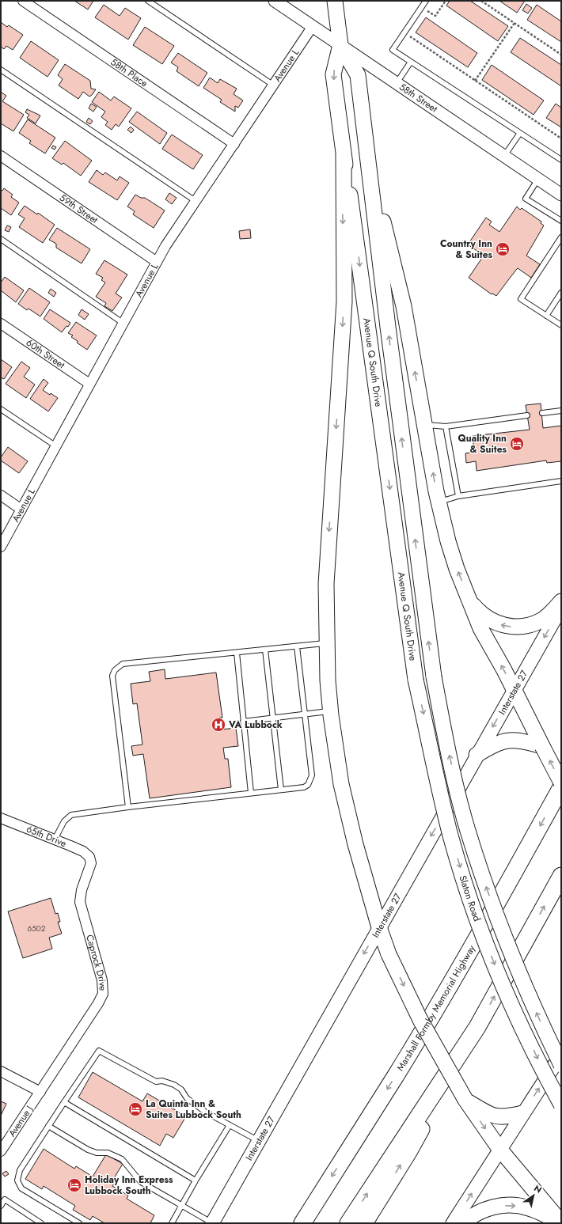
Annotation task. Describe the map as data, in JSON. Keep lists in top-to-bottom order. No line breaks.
{"streets":{"highway":["Avenue Q South Drive","Slaton Road","Marshall Formby Memorial Highway"],"main road":["Interstate 27"],"street":["Avenue L","58th Place","58th Street","59th Street","60th Street","65th Drive","Caprock Drive","Avenue J"]},"crossings":[["Avenue L","58th Place"],["Avenue L","58th Street"],["Avenue L","59th Street"],["Avenue L","60th Street"],["58th Street","Avenue Q South Drive"],["Avenue Q South Drive","Slaton Road"],["65th Drive","Caprock Drive"],["Caprock Drive","Avenue J"]],"one_way":["Interstate 27"],"places":{"hotel":["Country Inn & Suites","Quality Inn & Suites","La Quinta Inn & Suites Lubbock South","Holiday Inn Express Lubbock South"],"hospital":["VA Lubbock"]},"house_numbers":["6502"],"north":"top right"}
